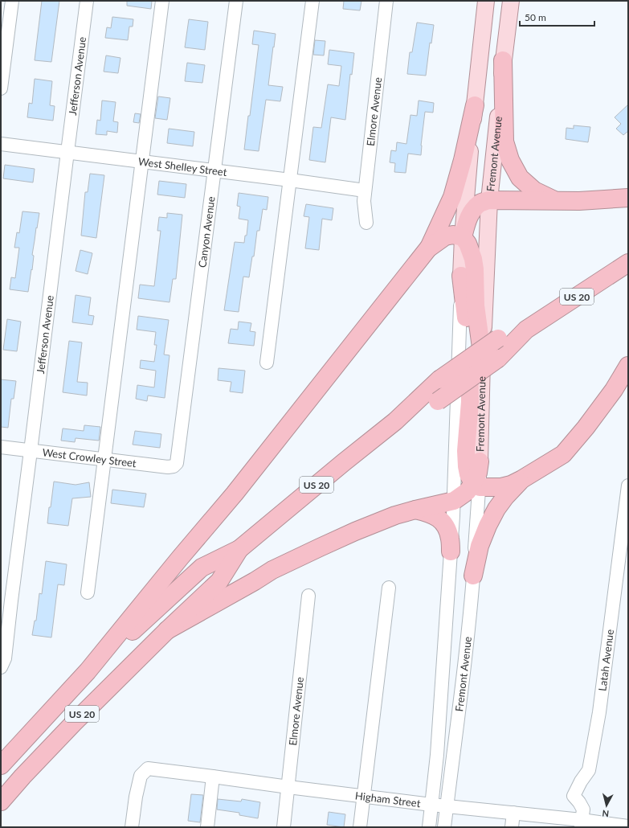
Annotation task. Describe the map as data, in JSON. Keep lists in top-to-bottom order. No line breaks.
{"streets":{"highway":["US 20"],"main road":["Fremont Avenue"],"street":["Jefferson Avenue","Elmore Avenue","West Shelley Street","Canyon Avenue","West Crowley Street","Latah Avenue","Higham Street"]},"crossings":[["Jefferson Avenue","West Shelley Street"],["Jefferson Avenue","West Crowley Street"],["Elmore Avenue","West Shelley Street"],["Elmore Avenue","Higham Street"],["Fremont Avenue","US 20"],["Fremont Avenue","Higham Street"],["West Shelley Street","Canyon Avenue"],["Canyon Avenue","West Crowley Street"],["Latah Avenue","Higham Street"]],"scale_bar":"50 m","north":"bottom"}
